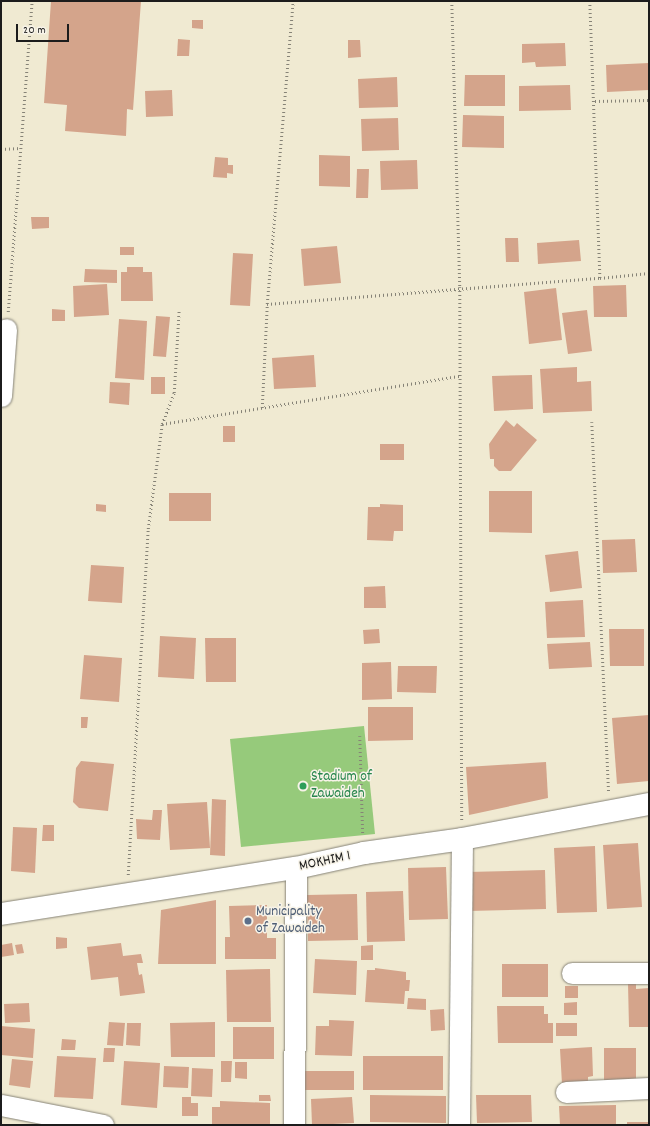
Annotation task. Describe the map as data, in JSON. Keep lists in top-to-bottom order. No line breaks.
{"streets":{"street":["MOKHIM 1"]},"places":["Stadium of Zawaideh","Municipality of Zawaideh"],"scale_bar":"20 m"}
